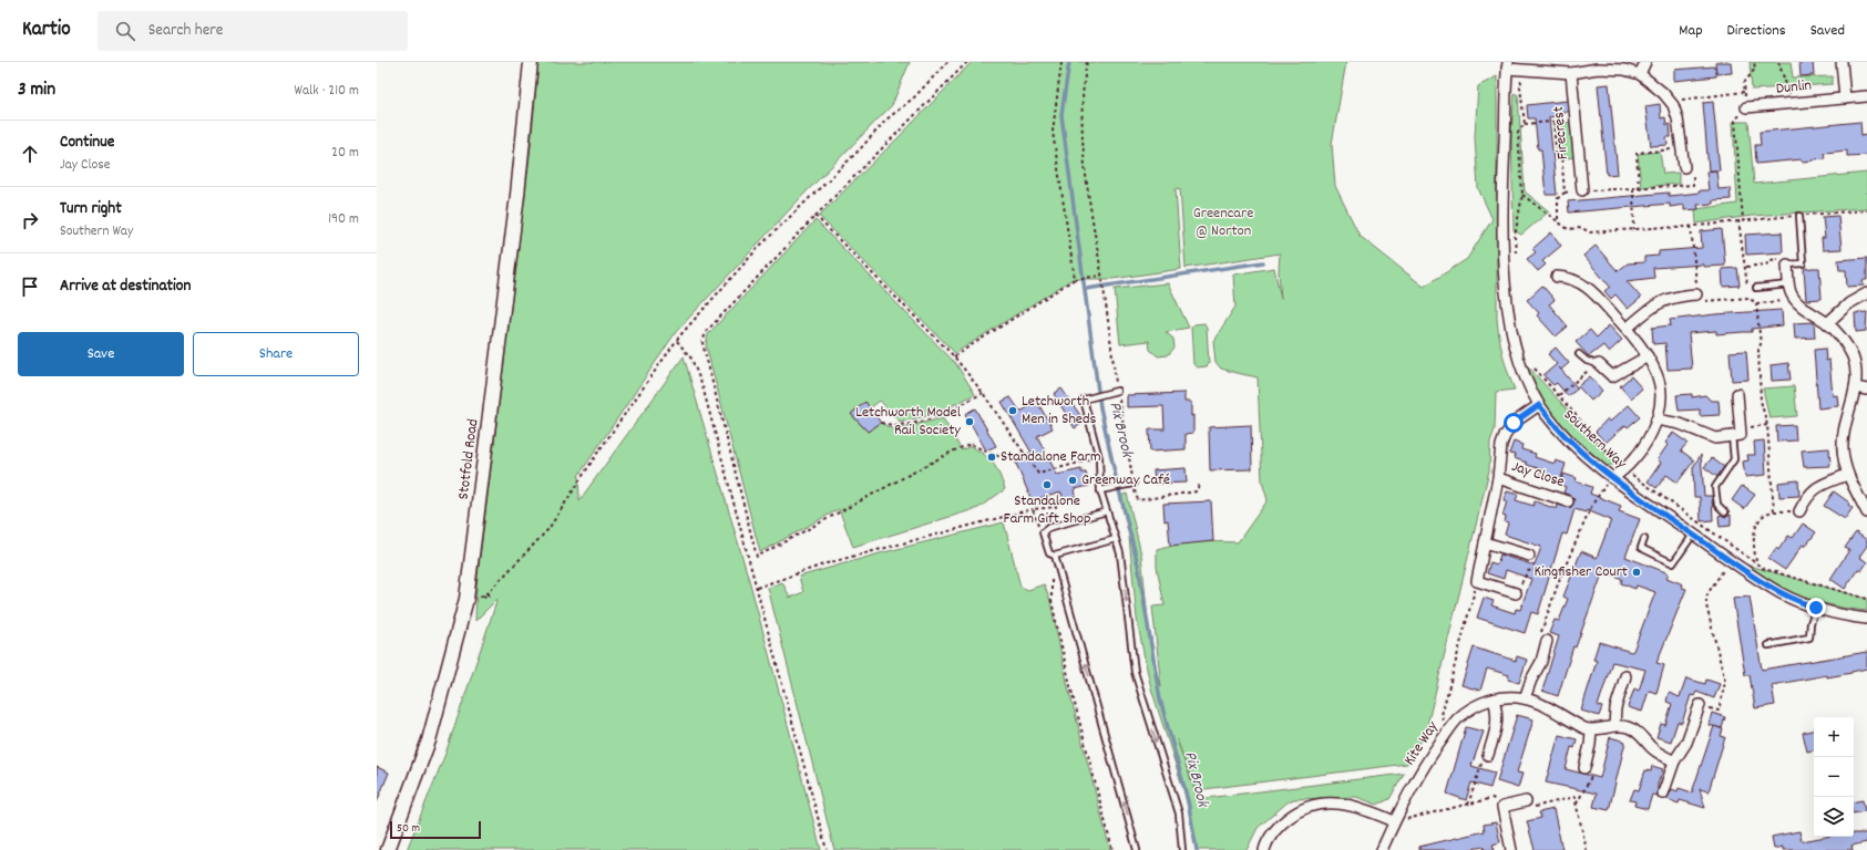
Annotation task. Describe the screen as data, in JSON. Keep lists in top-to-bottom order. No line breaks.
{"streets":{"street":["Dunlin","Firecrest","Southern Way","Stotfold Road","Jay Close","Kite Way"]},"crossings":[["Southern Way","Jay Close"]],"water":["Pix Brook"],"parks":["Greencare @ Norton"],"places":["Letchworth Men in Sheds","Letchworth Model Rail Society","Standalone Farm","Greenway Café","Standalone Farm Gift Shop","Kingfisher Court"],"scale_bar":"50 m","page":{"header":"Kartio","search":"Search here","nav":["Map","Directions","Saved"],"heading":["3 min","Walk · 210 m"],"list":[["Continue","Jay Close","20 m"],["Turn right","Southern Way","190 m"],"Arrive at destination"],"buttons":["Save","Share"],"map_buttons":["+","−"],"scale":"50 m"}}
